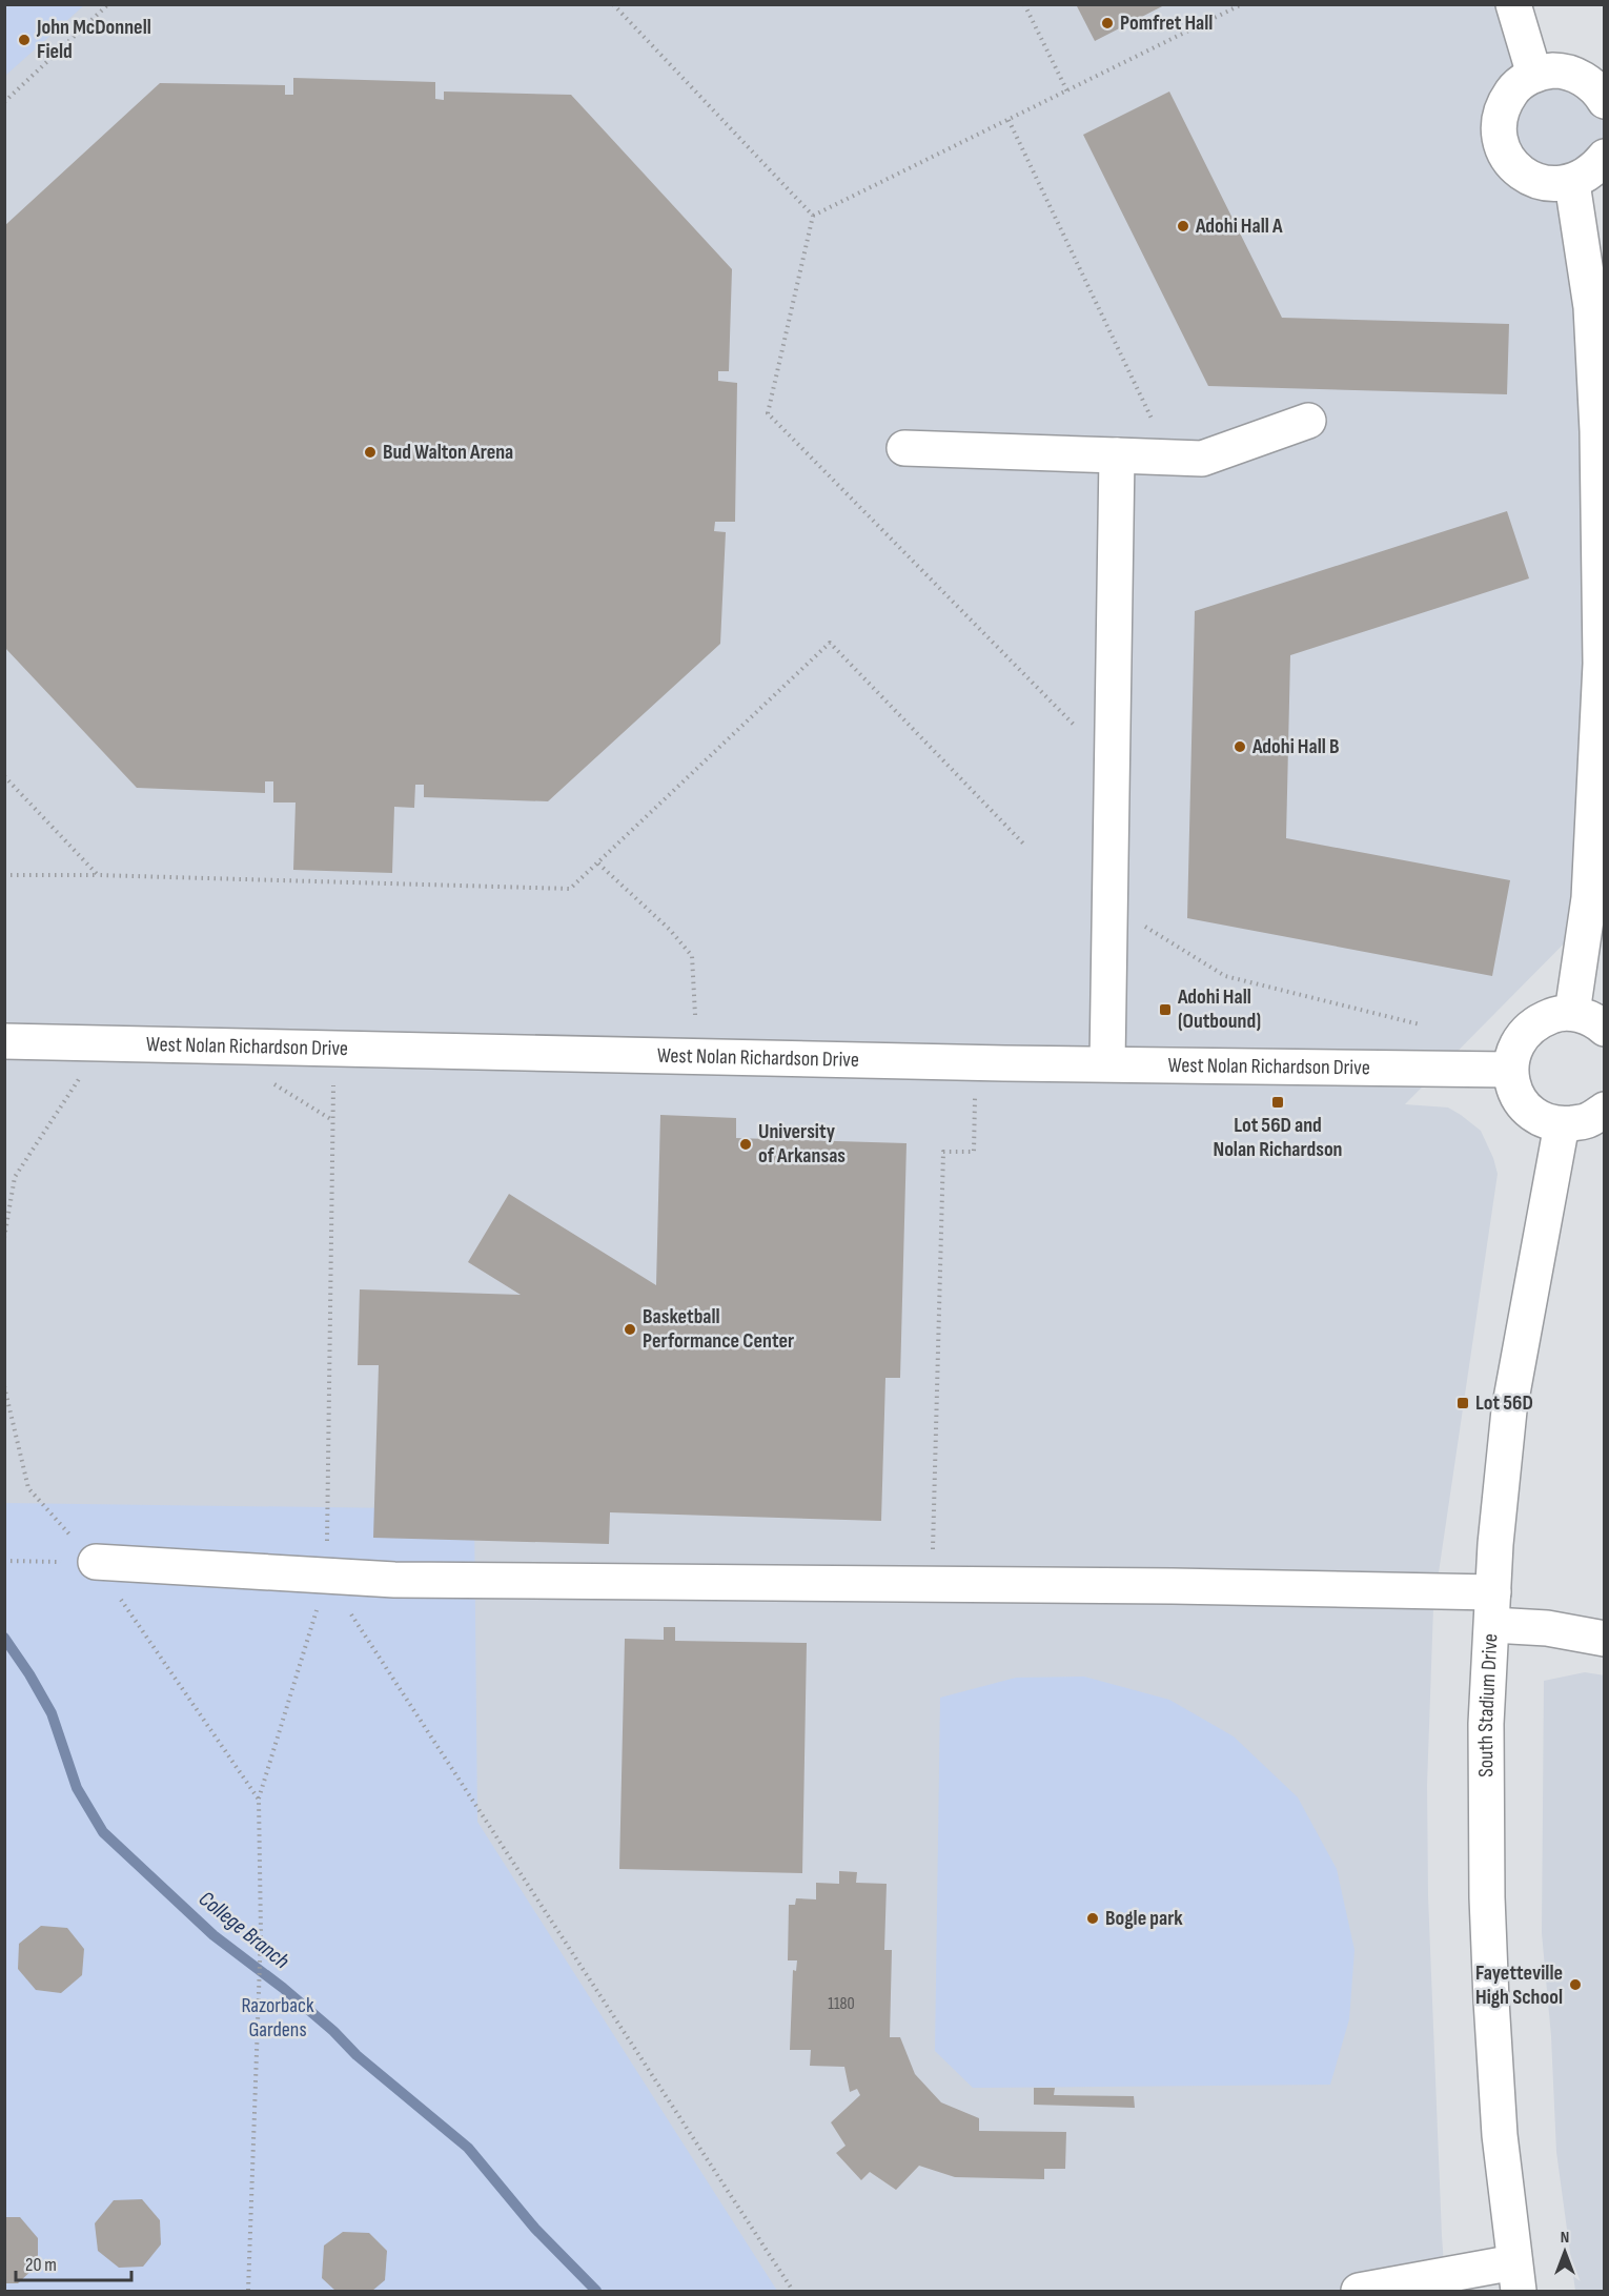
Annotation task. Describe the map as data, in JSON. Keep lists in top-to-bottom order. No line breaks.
{"streets":{"street":["West Nolan Richardson Drive","South Stadium Drive"]},"water":["College Branch"],"parks":["Razorback Gardens"],"places":{"other":["Pomfret Hall","John McDonnell Field","Adohi Hall A","Bud Walton Arena","Adohi Hall B","University of Arkansas","Basketball Performance Center","Bogle park","Fayetteville High School"],"transit":["Adohi Hall (Outbound)","Lot 56D and Nolan Richardson","Lot 56D"]},"house_numbers":["1180"],"scale_bar":"20 m","north":"top"}
